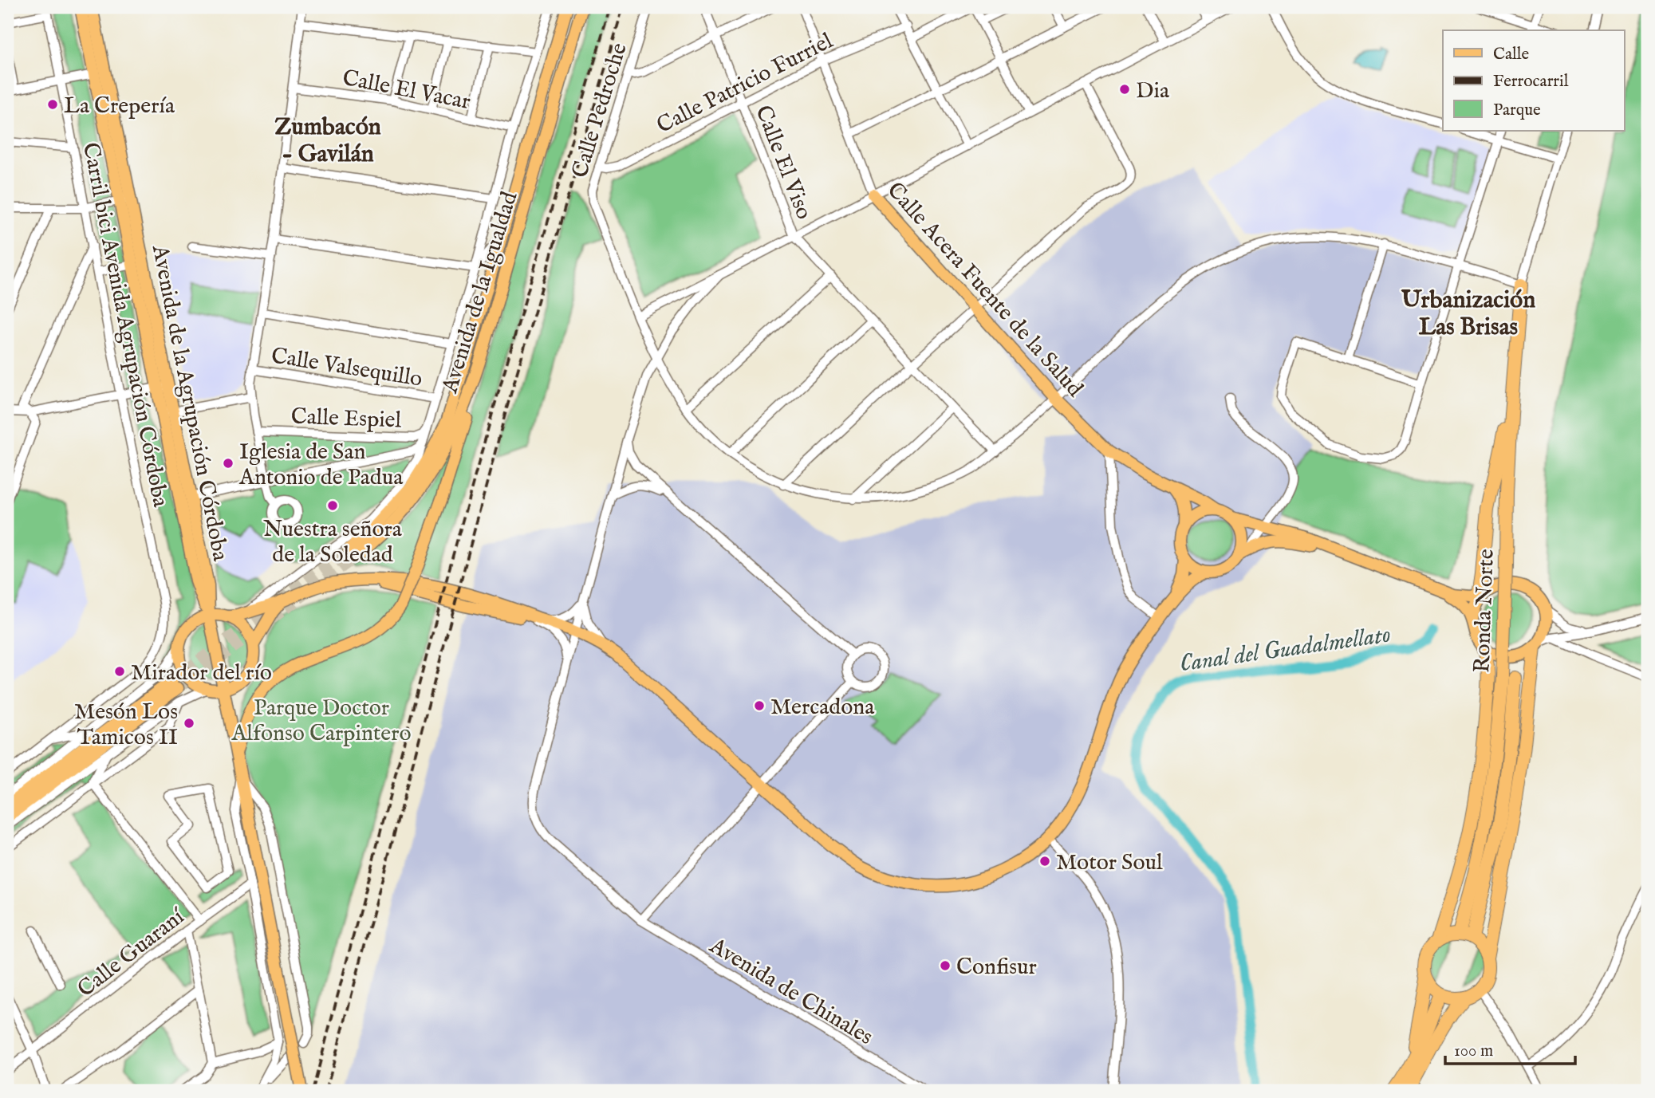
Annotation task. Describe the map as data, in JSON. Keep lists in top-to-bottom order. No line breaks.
{"streets":{"highway":["Ronda Norte"],"main road":["Calle Acera Fuente de la Salud","Avenida de la Igualdad","Avenida de la Agrupación Córdoba"],"street":["Calle Patricio Furriel","Calle El Vacar","Calle Pedroche","Calle El Viso","Carril bici Avenida Agrupación Córdoba","Calle Valsequillo","Calle Espiel","Calle Guaraní","Avenida de Chinales"]},"crossings":[["Calle Patricio Furriel","Calle Pedroche"],["Calle Patricio Furriel","Calle El Viso"],["Calle Patricio Furriel","Calle Acera Fuente de la Salud"],["Calle El Vacar","Avenida de la Igualdad"],["Calle Pedroche","Calle Acera Fuente de la Salud"],["Calle Pedroche","Ronda Norte"],["Calle Pedroche","Avenida de Chinales"],["Avenida de la Igualdad","Calle Valsequillo"],["Avenida de la Igualdad","Calle Espiel"],["Carril bici Avenida Agrupación Córdoba","Avenida de la Agrupación Córdoba"],["Avenida de la Agrupación Córdoba","Calle Espiel"],["Avenida de la Agrupación Córdoba","Calle Guaraní"]],"districts":["Zumbacón - Gavilán","Urbanización Las Brisas"],"water":["Canal del Guadalmellato"],"parks":["Parque Doctor Alfonso Carpintero"],"places":["Dia","La Crepería","Iglesia de San Antonio de Padua","Nuestra señora de la Soledad","Mirador del río","Mercadona","Mesón Los Tamicos II","Motor Soul","Confisur"],"legend":["Calle","Ferrocarril","Parque"],"scale_bar":"100 m"}
